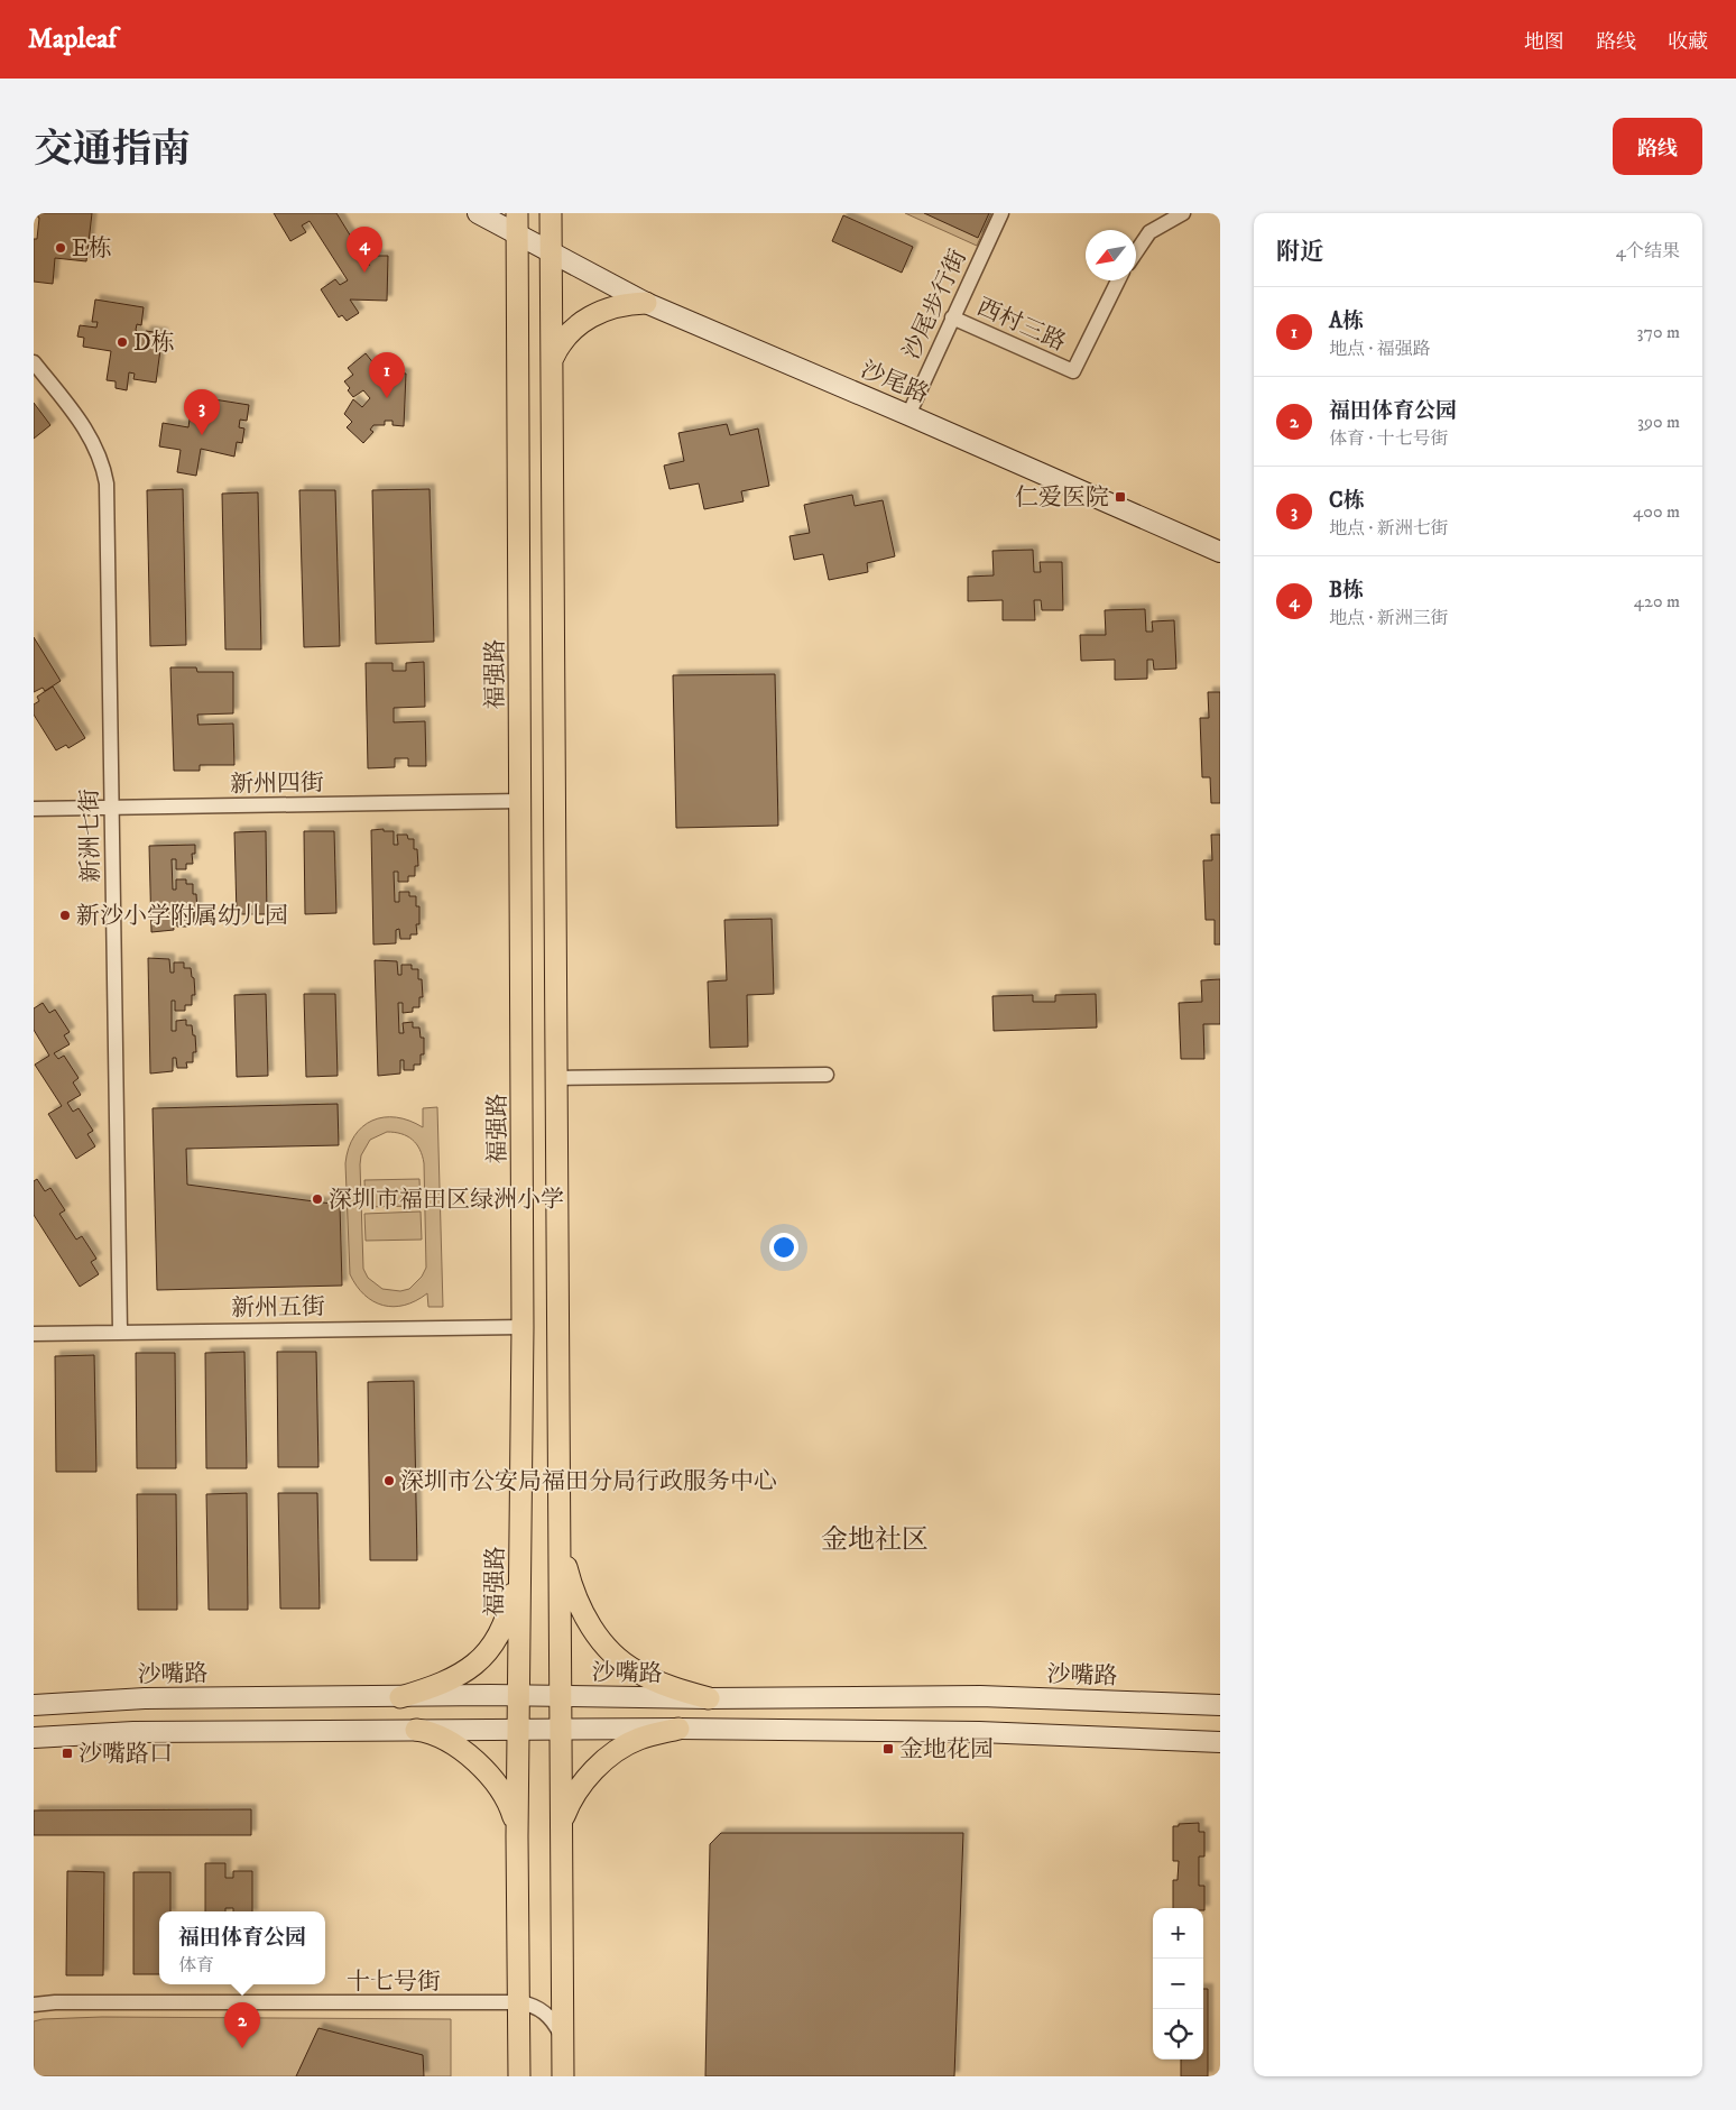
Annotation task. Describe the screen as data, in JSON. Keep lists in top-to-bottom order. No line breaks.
{"streets":{"main road":["福强路"],"street":["沙尾步行街","西村三路","沙尾路","新州四街","新洲七街","新州五街","沙嘴路","十七号街"]},"crossings":[["沙尾步行街","西村三路"],["沙尾步行街","沙尾路"],["沙尾路","福强路"],["福强路","新州四街"],["福强路","新州五街"],["福强路","沙嘴路"],["福强路","十七号街"],["新州四街","新洲七街"],["新洲七街","新州五街"]],"districts":["金地社区"],"places":{"other":["E栋","D栋","新沙小学附属幼儿园","深圳市福田区绿洲小学","深圳市公安局福田分局行政服务中心"],"transit":["仁爱医院","金地花园","沙嘴路口"]},"north":"bottom left","page":{"header":"Mapleaf","nav":["地图","路线","收藏"],"title":"交通指南","buttons":"路线","heading":["附近","4个结果"],"pins":["4","1","3","2"],"list":[{"mark":"1","name":"A栋","note":"地点 · 福强路","value":"370 m"},{"mark":"2","name":"福田体育公园","note":"体育 · 十七号街","value":"390 m"},{"mark":"3","name":"C栋","note":"地点 · 新洲七街","value":"400 m"},{"mark":"4","name":"B栋","note":"地点 · 新洲三街","value":"420 m"}],"map_buttons":["+","−"],"popup":["福田体育公园","体育"]}}
